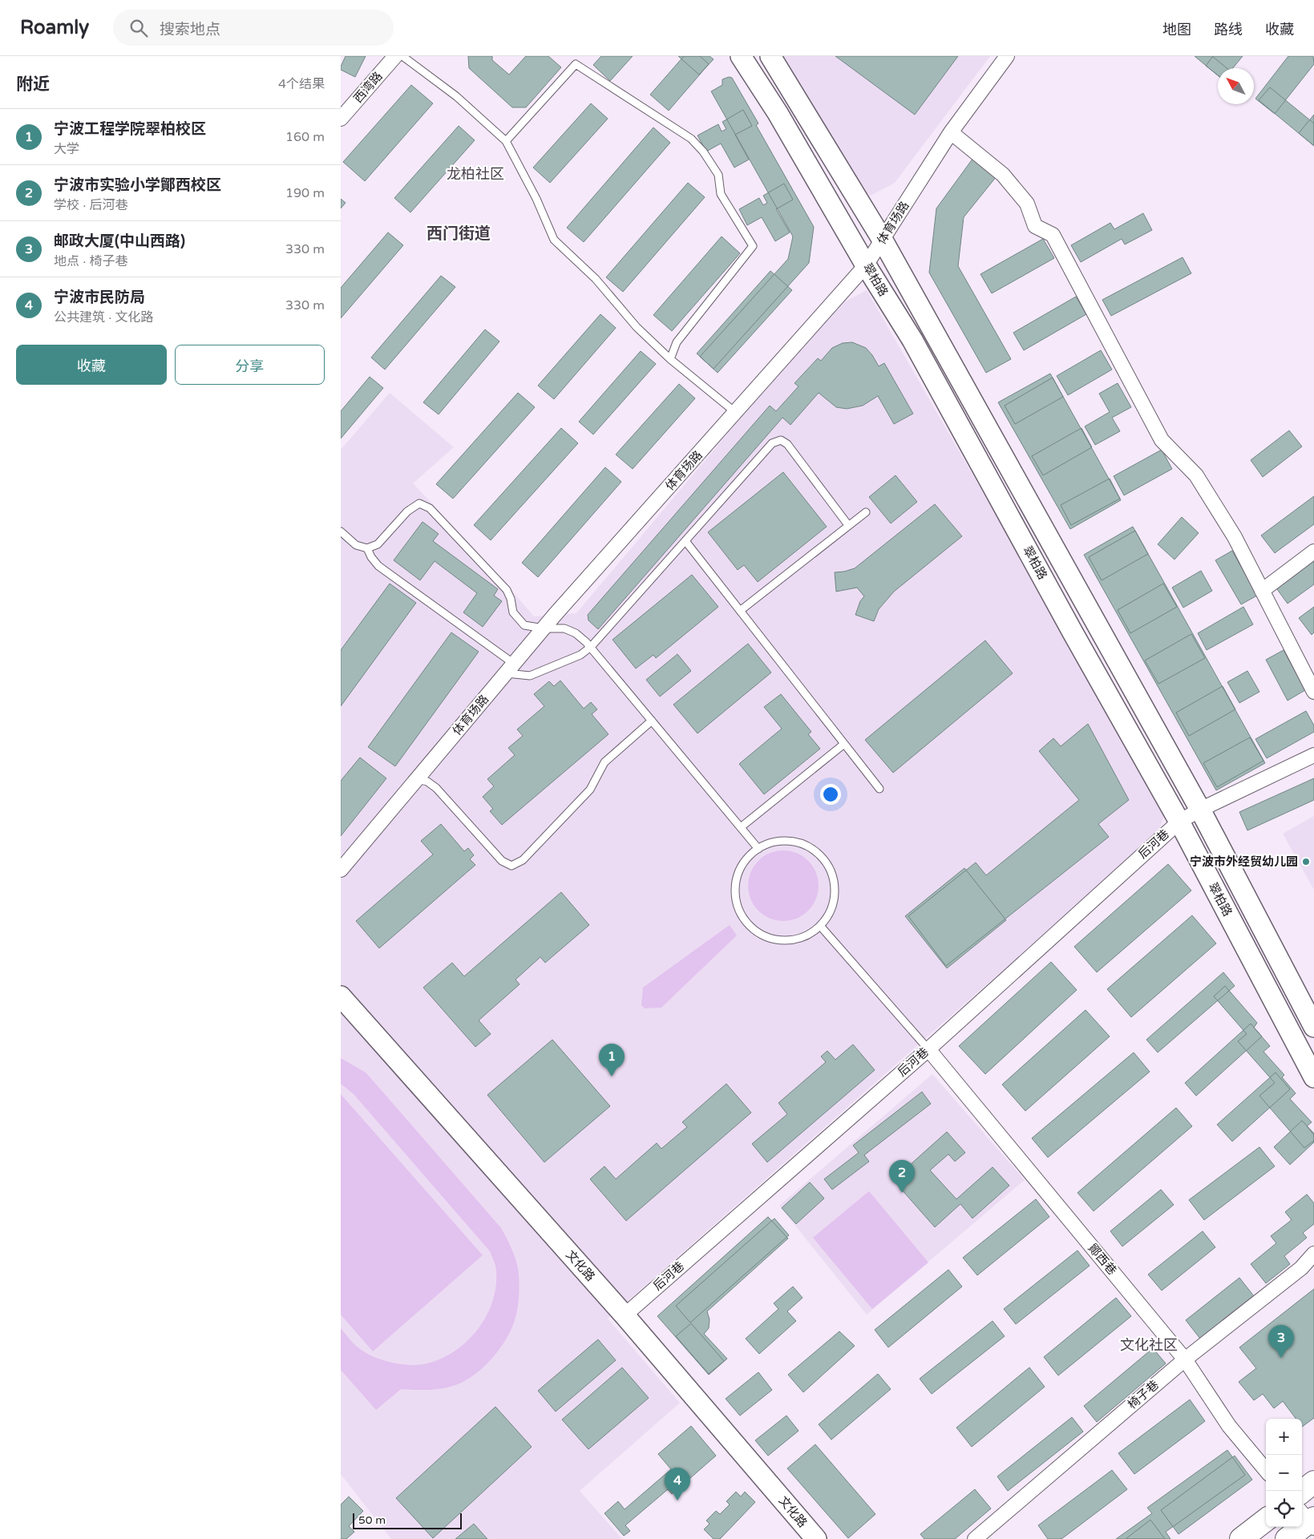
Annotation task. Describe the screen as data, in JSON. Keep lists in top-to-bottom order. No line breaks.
{"streets":{"main road":["翠柏路","文化路"],"street":["西湾路","体育场路","后河巷","鄮西巷","椅子巷"]},"crossings":[["体育场路","翠柏路"],["翠柏路","后河巷"],["后河巷","鄮西巷"],["后河巷","文化路"],["鄮西巷","椅子巷"]],"districts":["龙柏社区","西门街道","文化社区"],"places":["宁波市外经贸幼儿园"],"scale_bar":"50 m","north":"top left","page":{"header":"Roamly","search":"搜索地点","nav":["地图","路线","收藏"],"heading":["附近","4个结果"],"list":[{"mark":"1","name":"宁波工程学院翠柏校区","note":"大学","value":"160 m"},{"mark":"2","name":"宁波市实验小学鄮西校区","note":"学校 · 后河巷","value":"190 m"},{"mark":"3","name":"邮政大厦(中山西路)","note":"地点 · 椅子巷","value":"330 m"},{"mark":"4","name":"宁波市民防局","note":"公共建筑 · 文化路","value":"330 m"}],"buttons":["收藏","分享"],"pins":["1","2","3","4"],"map_buttons":["+","−"],"scale":"50 m"}}
